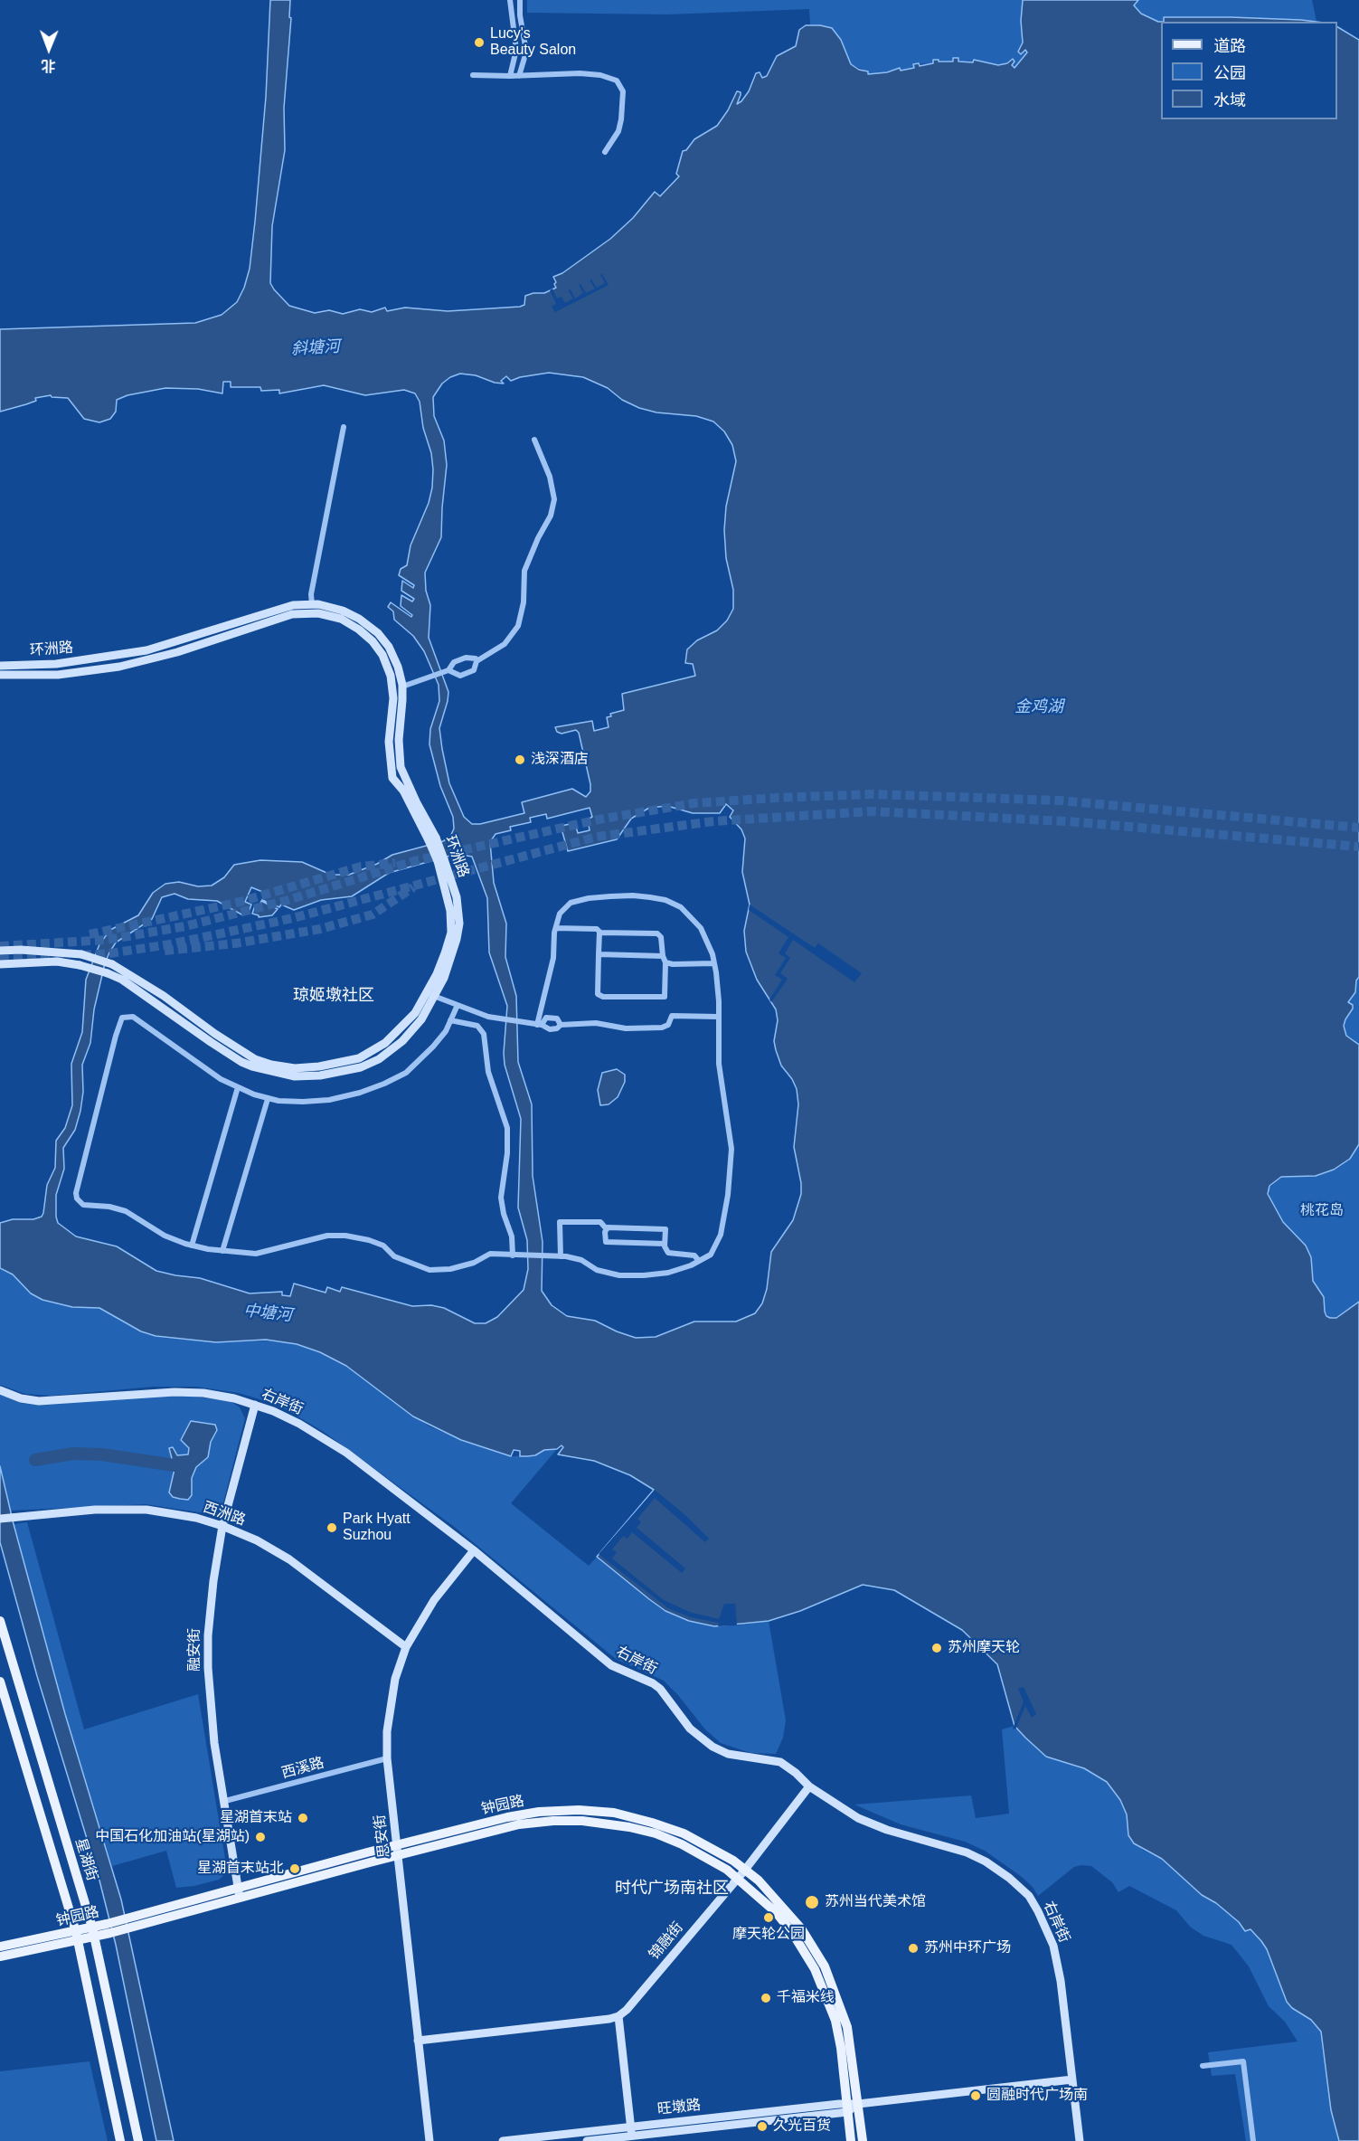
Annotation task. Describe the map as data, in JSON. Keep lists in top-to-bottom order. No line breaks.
{"streets":{"main road":["钟园路","星湖街"],"street":["环洲路","右岸街","西洲路","融安街","西溪路","思安街","锦融街","旺墩路"]},"crossings":[["右岸街","融安街"],["右岸街","思安街"],["右岸街","锦融街"],["右岸街","旺墩路"],["西洲路","融安街"],["西洲路","思安街"],["融安街","西溪路"],["融安街","钟园路"],["西溪路","思安街"],["钟园路","思安街"],["钟园路","星湖街"],["钟园路","锦融街"],["钟园路","旺墩路"]],"districts":["琼姬墩社区","时代广场南社区"],"water":["斜塘河","金鸡湖","中塘河"],"parks":["桃花岛"],"places":["Lucy's Beauty Salon","浅深酒店","Park Hyatt Suzhou","苏州摩天轮","星湖首末站","中国石化加油站(星湖站)","星湖首末站北","苏州当代美术馆","摩天轮公园","苏州中环广场","千福米线","圆融时代广场南","久光百货"],"legend":["道路","公园","水域"],"north":"bottom"}
